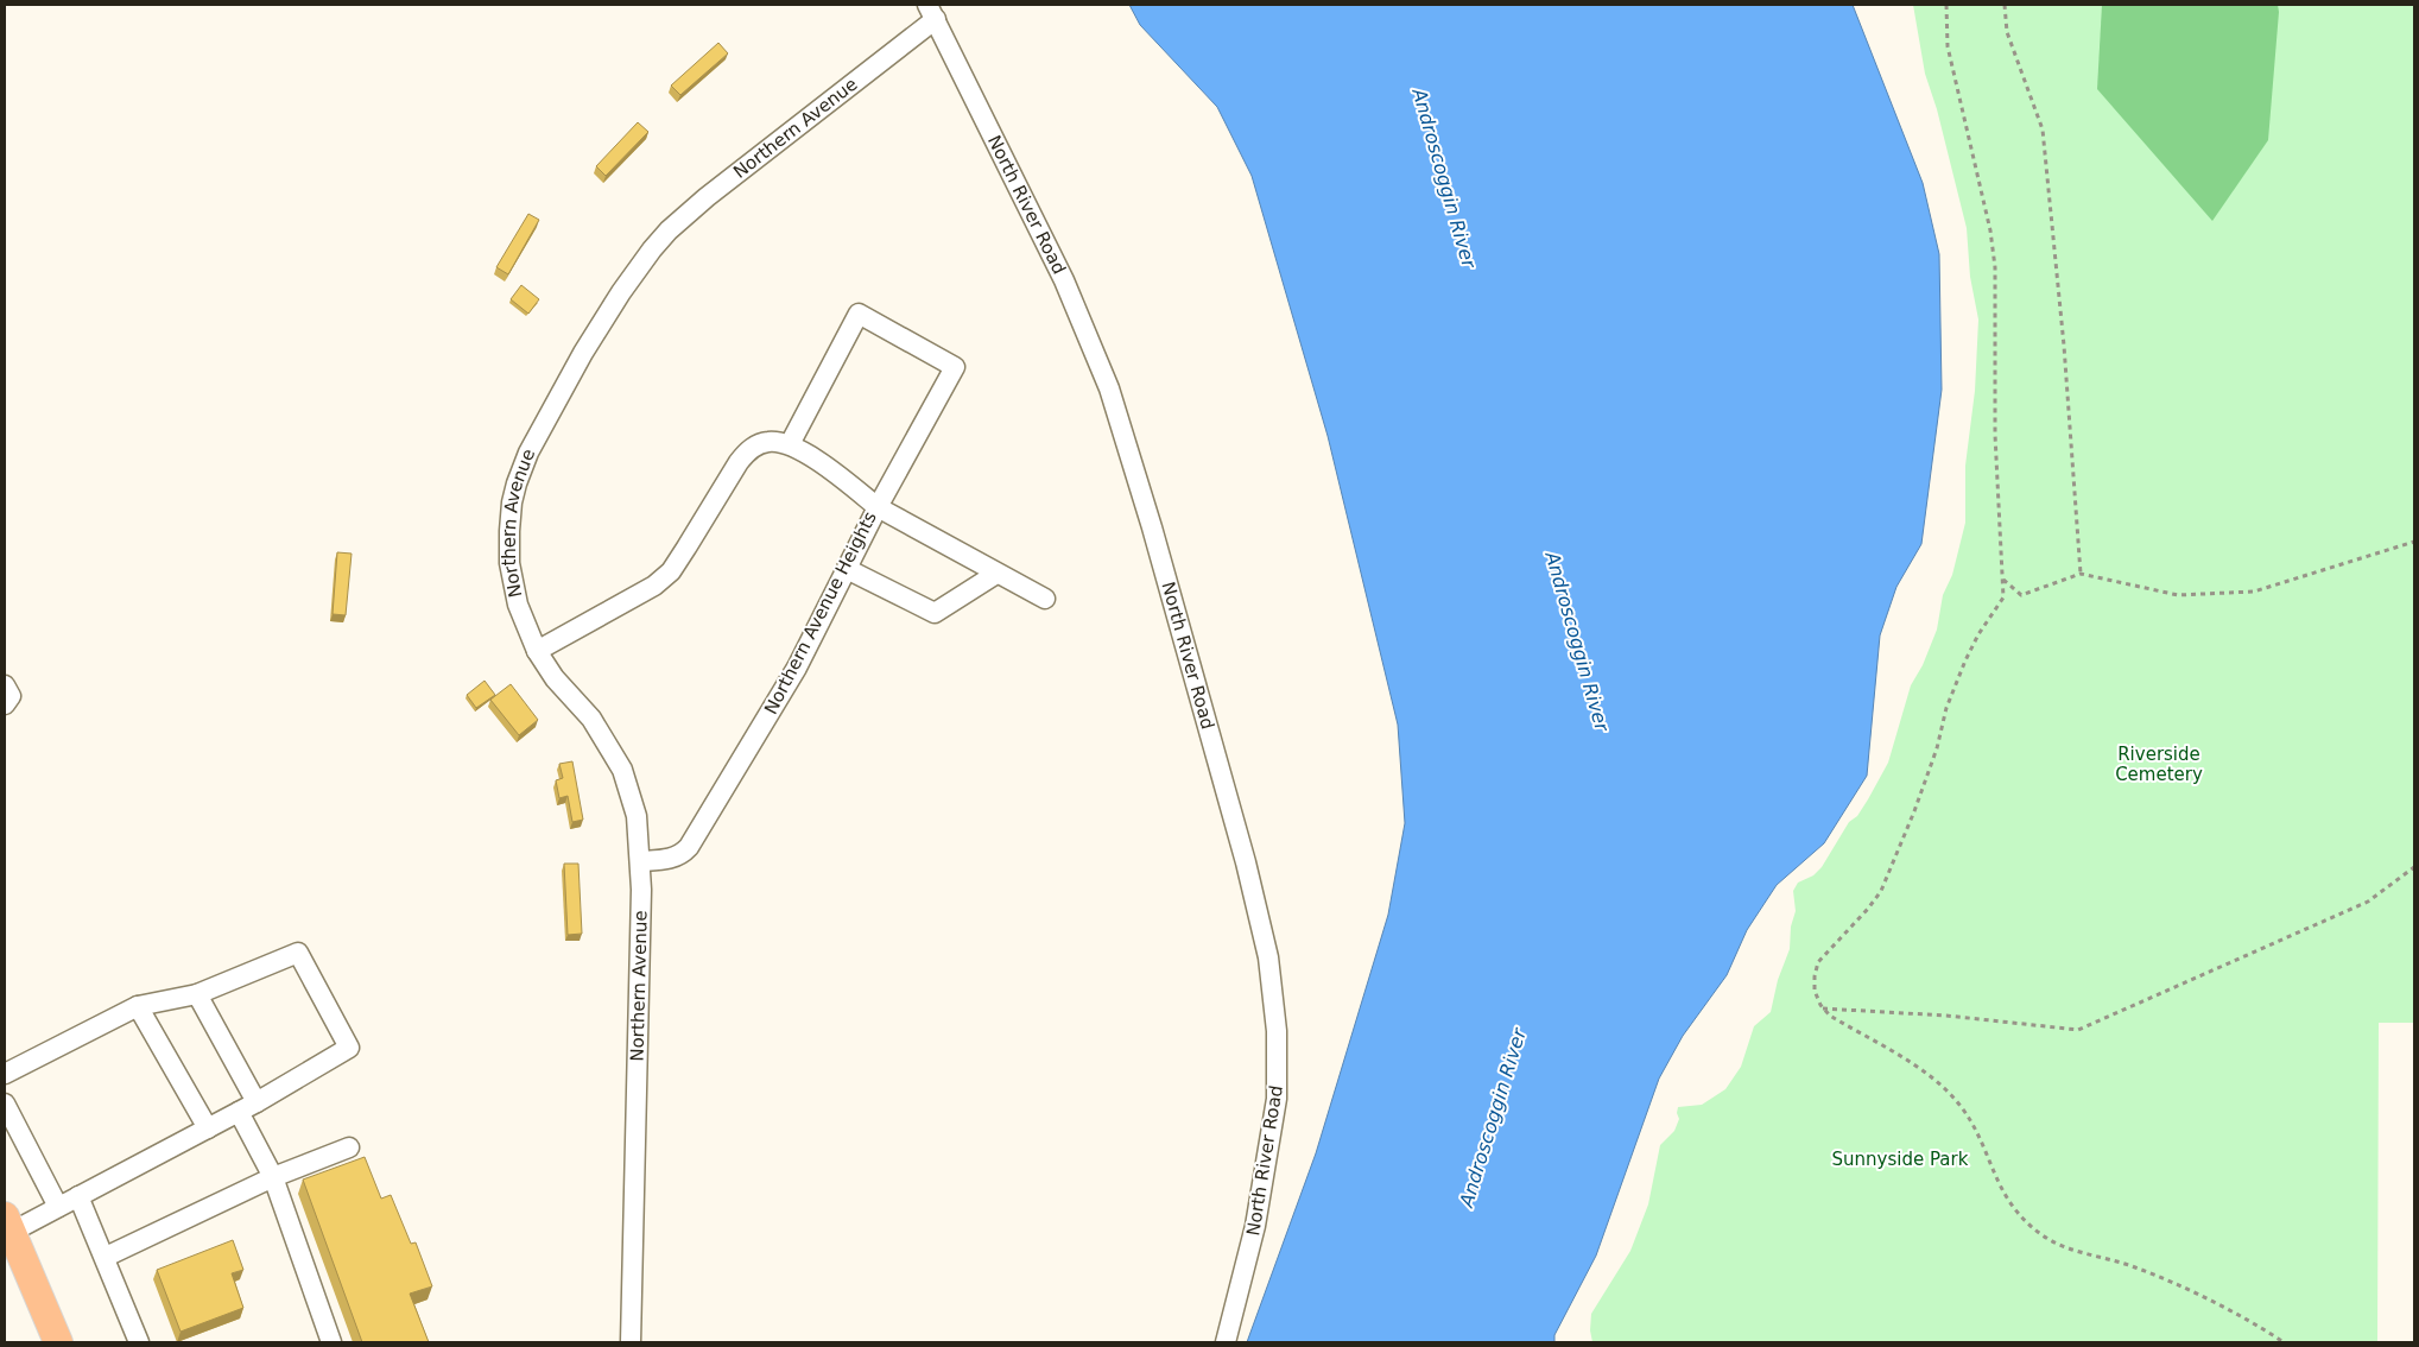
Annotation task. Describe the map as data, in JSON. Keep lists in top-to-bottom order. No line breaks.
{"streets":{"street":["Northern Avenue","North River Road","Northern Avenue Heights"]},"crossings":[["Northern Avenue","North River Road"],["Northern Avenue","Northern Avenue Heights"]],"water":["Androscoggin River"],"parks":["Riverside Cemetery","Sunnyside Park"]}
